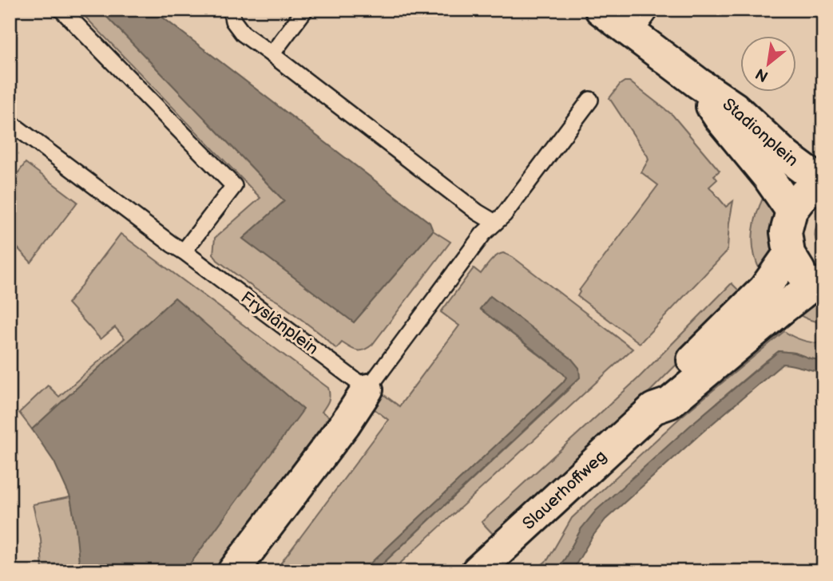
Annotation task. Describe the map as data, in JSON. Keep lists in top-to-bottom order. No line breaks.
{"streets":{"main road":["Stadionplein","Slauerhoffweg"],"lane":["Fryslânplein"]},"north":"bottom left"}
